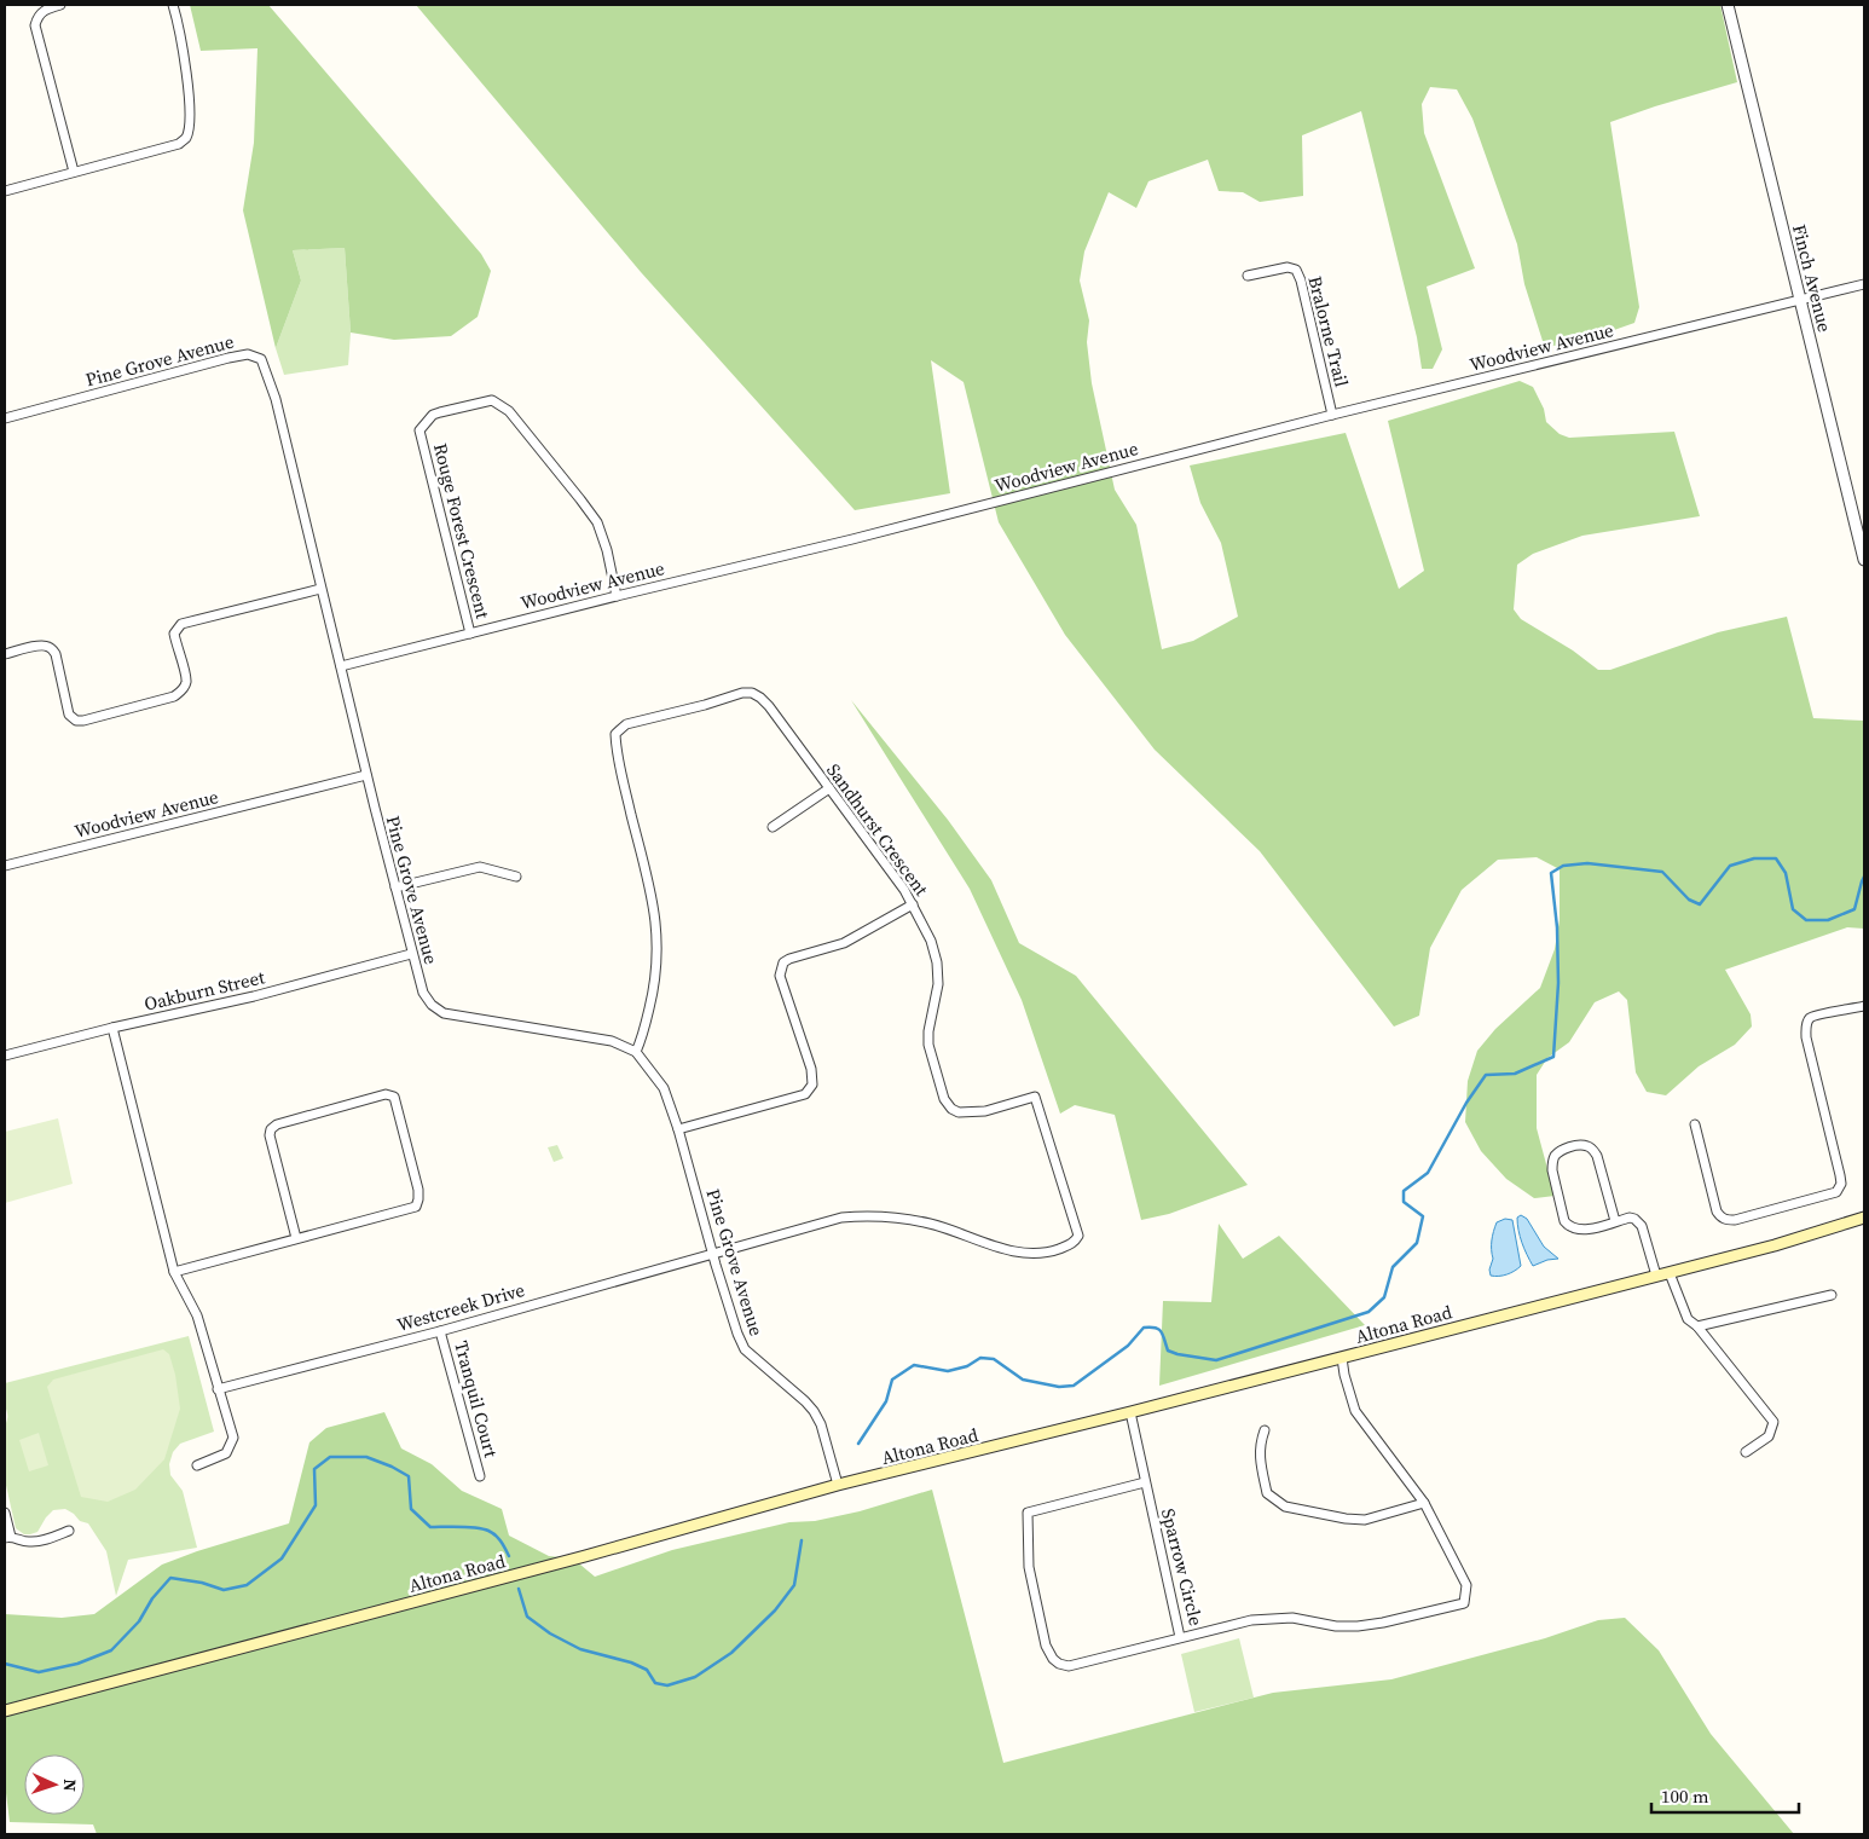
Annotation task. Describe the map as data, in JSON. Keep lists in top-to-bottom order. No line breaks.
{"streets":{"main road":["Altona Road"],"street":["Finch Avenue","Bralorne Trail","Woodview Avenue","Pine Grove Avenue","Rouge Forest Crescent","Sandhurst Crescent","Oakburn Street","Westcreek Drive","Tranquil Court","Sparrow Circle"]},"crossings":[["Finch Avenue","Woodview Avenue"],["Bralorne Trail","Woodview Avenue"],["Woodview Avenue","Pine Grove Avenue"],["Woodview Avenue","Rouge Forest Crescent"],["Pine Grove Avenue","Sandhurst Crescent"],["Pine Grove Avenue","Oakburn Street"],["Pine Grove Avenue","Westcreek Drive"],["Pine Grove Avenue","Altona Road"],["Sandhurst Crescent","Westcreek Drive"],["Westcreek Drive","Tranquil Court"],["Altona Road","Sparrow Circle"]],"scale_bar":"100 m","north":"right"}
